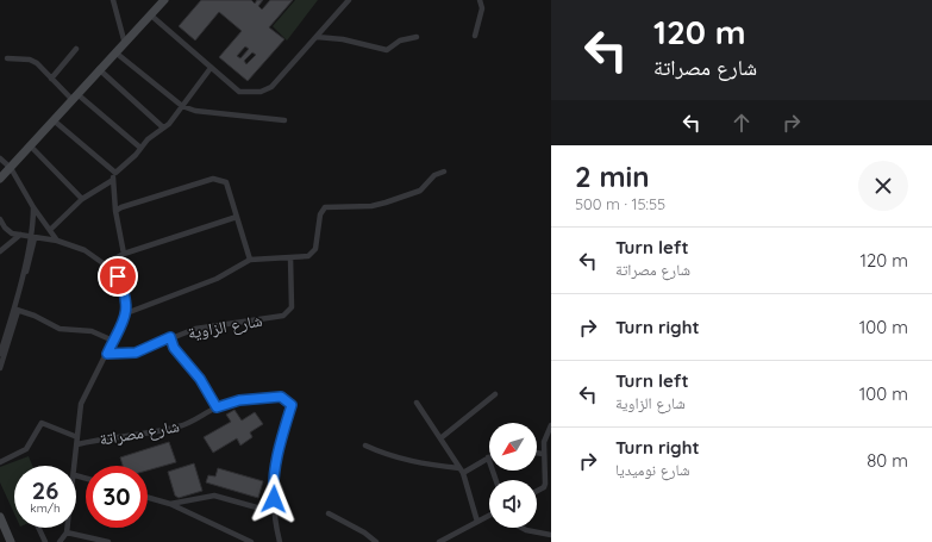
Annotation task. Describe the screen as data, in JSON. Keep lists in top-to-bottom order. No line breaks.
{"streets":{"street":["شارع الزاوية","شارع مصراتة"]},"north":"bottom left","page":{"turn":["120 m","شارع مصراتة"],"heading":["2 min","500 m · 15:55"],"list":[{"name":"Turn left","note":"شارع مصراتة","value":"120 m"},{"name":"Turn right","value":"100 m"},{"name":"Turn left","note":"شارع الزاوية","value":"100 m"},{"name":"Turn right","note":"شارع نوميديا","value":"80 m"}],"speed":"26 km/h","limit":"30"}}
